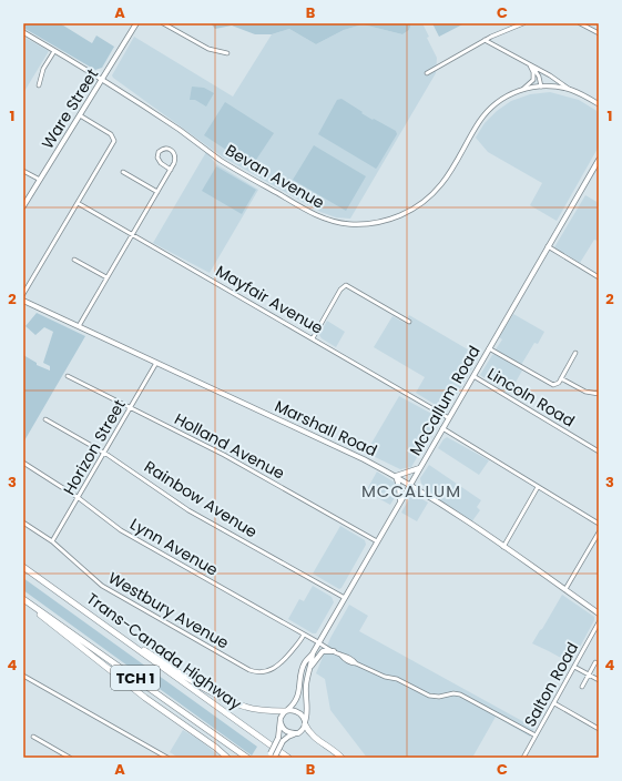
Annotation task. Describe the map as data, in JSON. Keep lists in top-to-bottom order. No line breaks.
{"streets":{"highway":["Trans-Canada Highway","TCH 1"],"main road":["Ware Street","McCallum Road","Marshall Road"],"street":["Bevan Avenue","Mayfair Avenue","Lincoln Road","Holland Avenue","Horizon Street","Rainbow Avenue","Lynn Avenue","Westbury Avenue","Salton Road"]},"crossings":[["Ware Street","Bevan Avenue"],["Mayfair Avenue","McCallum Road"],["Lincoln Road","McCallum Road"],["McCallum Road","Marshall Road"],["McCallum Road","Holland Avenue"],["McCallum Road","Rainbow Avenue"],["McCallum Road","Lynn Avenue"],["Marshall Road","Horizon Street"],["Holland Avenue","Horizon Street"],["Horizon Street","Rainbow Avenue"],["Horizon Street","Lynn Avenue"],["Horizon Street","Westbury Avenue"],["Lynn Avenue","Westbury Avenue"],["Lynn Avenue","Salton Road"]],"districts":["MCCALLUM"],"grid":{"columns":["A","B","C"],"rows":["1","2","3","4"]}}
